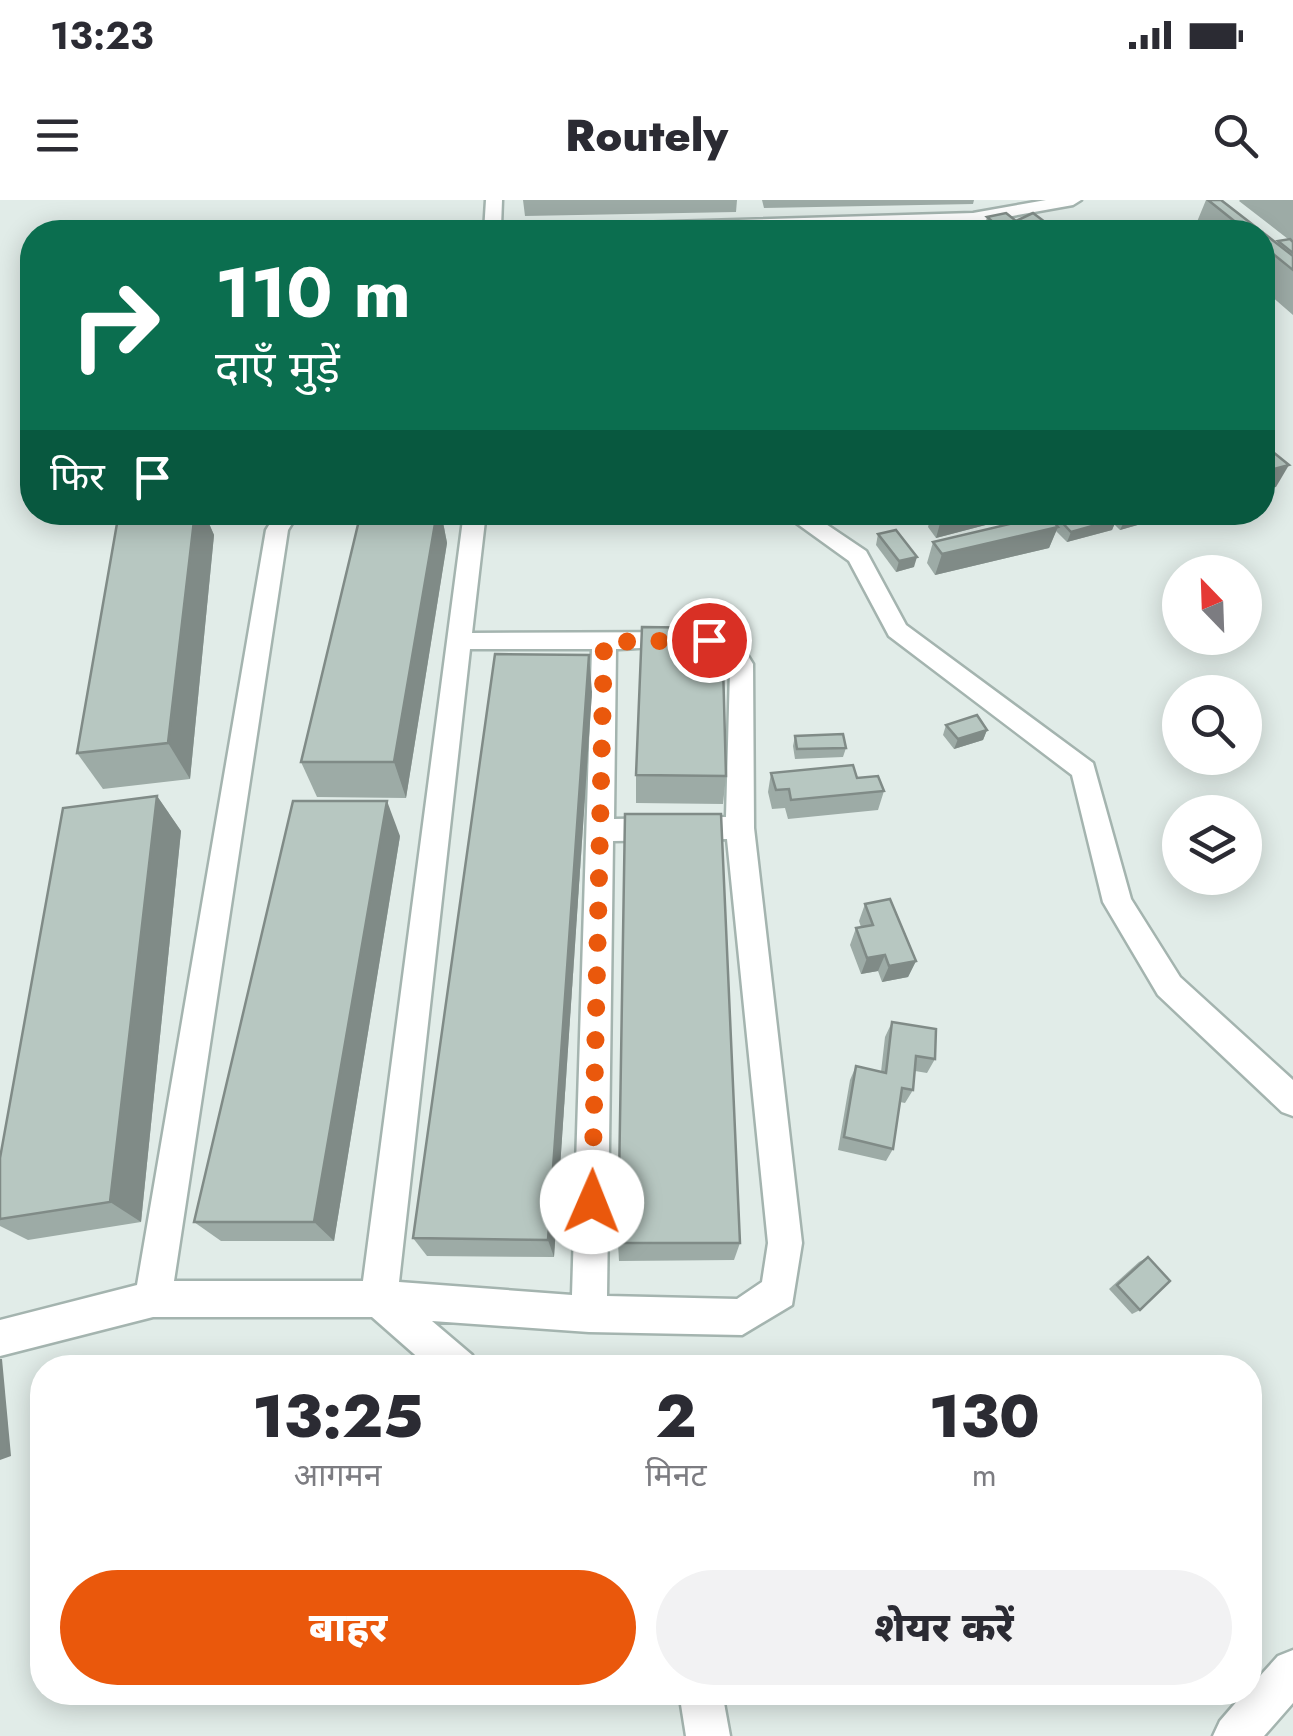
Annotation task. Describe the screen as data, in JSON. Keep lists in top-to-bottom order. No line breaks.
{"north":"top left","page":{"status":"13:23","header":"Routely","turn":["110 m","दाएँ मुड़ें"],"then":"फिर","eta":["13:25","आगमन","2","मिनट","130","m"],"buttons":["बाहर","शेयर करें"]}}
